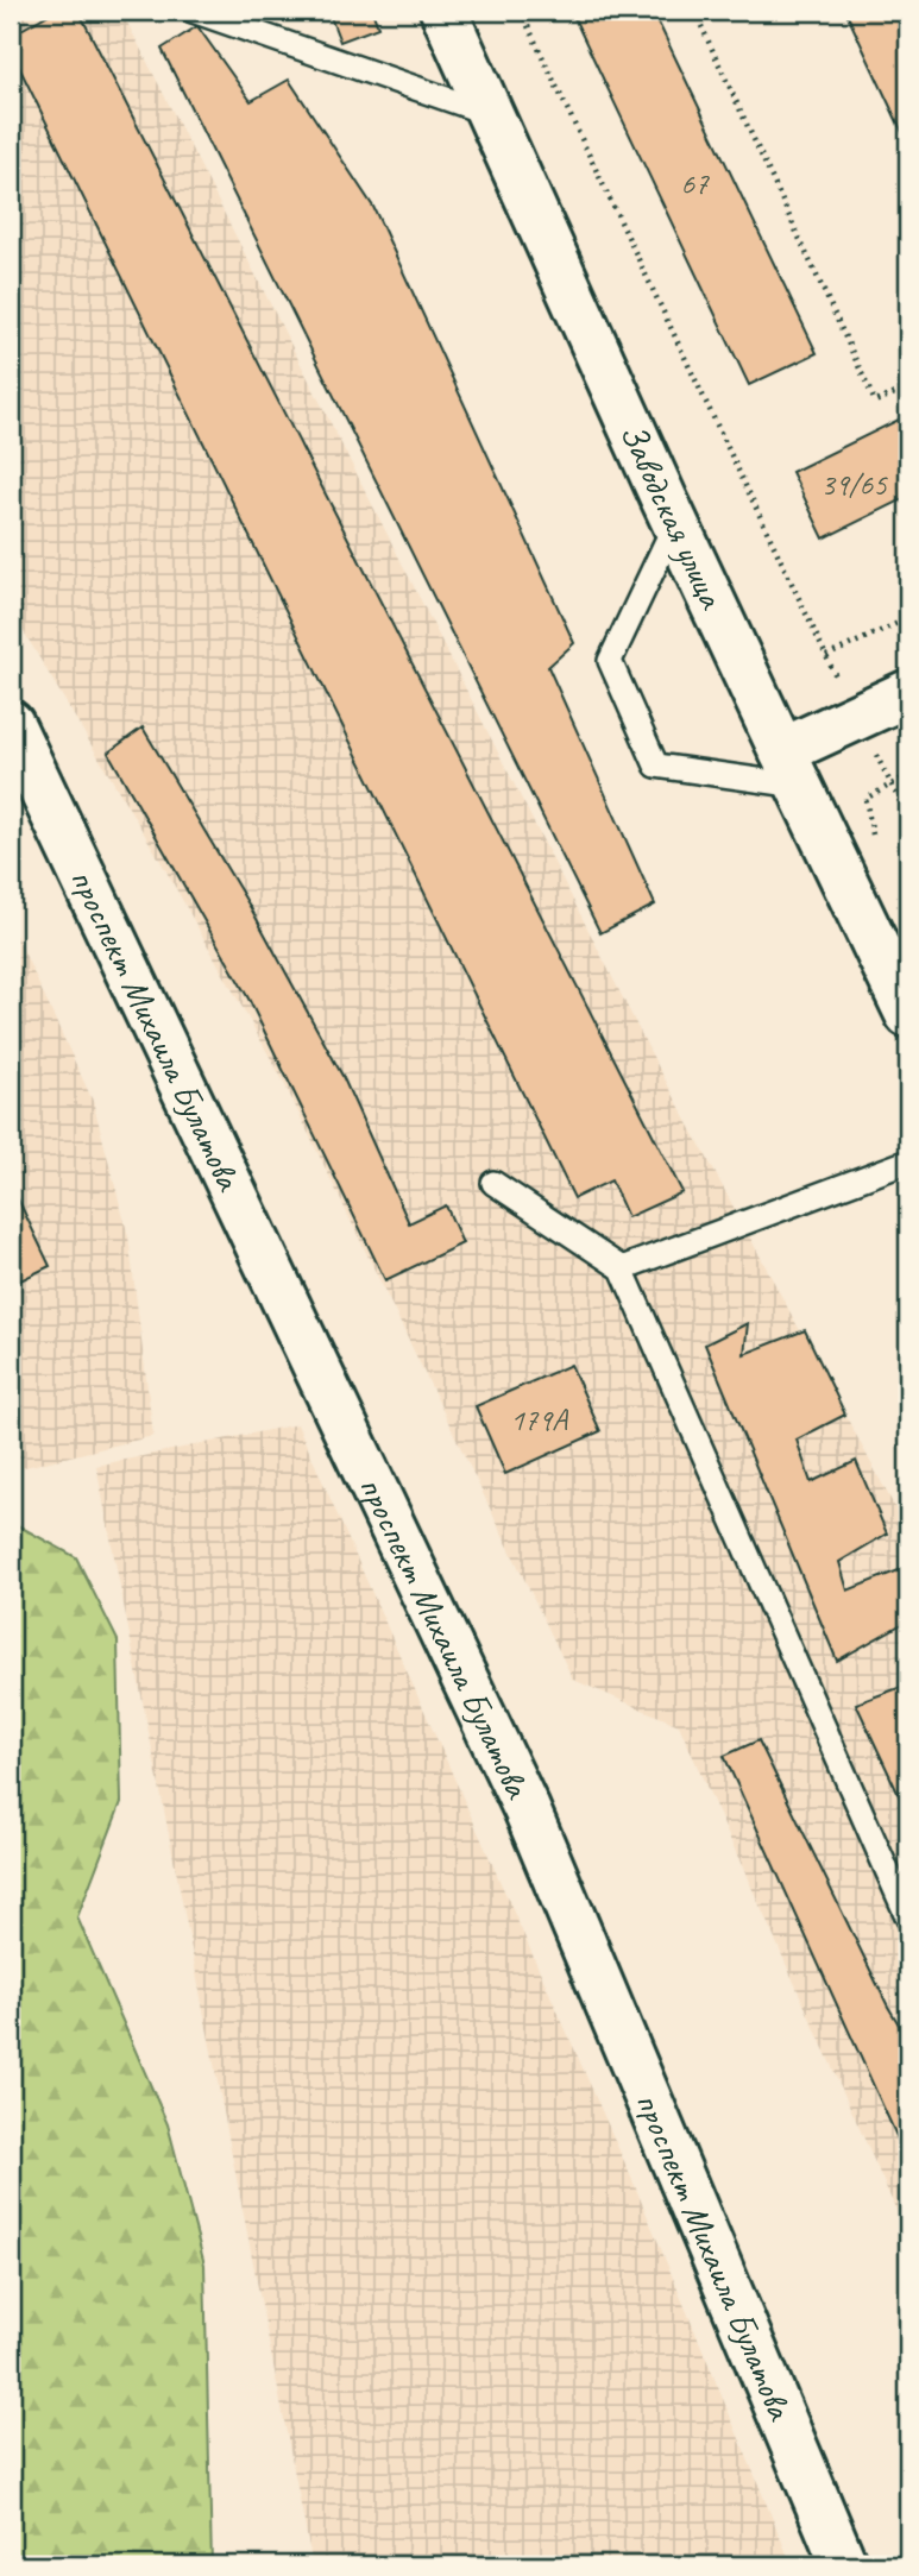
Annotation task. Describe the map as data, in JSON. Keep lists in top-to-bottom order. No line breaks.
{"streets":{"street":["Заводская улица","проспект Михаила Булатова"]},"house_numbers":["67","39/65","179А"]}
